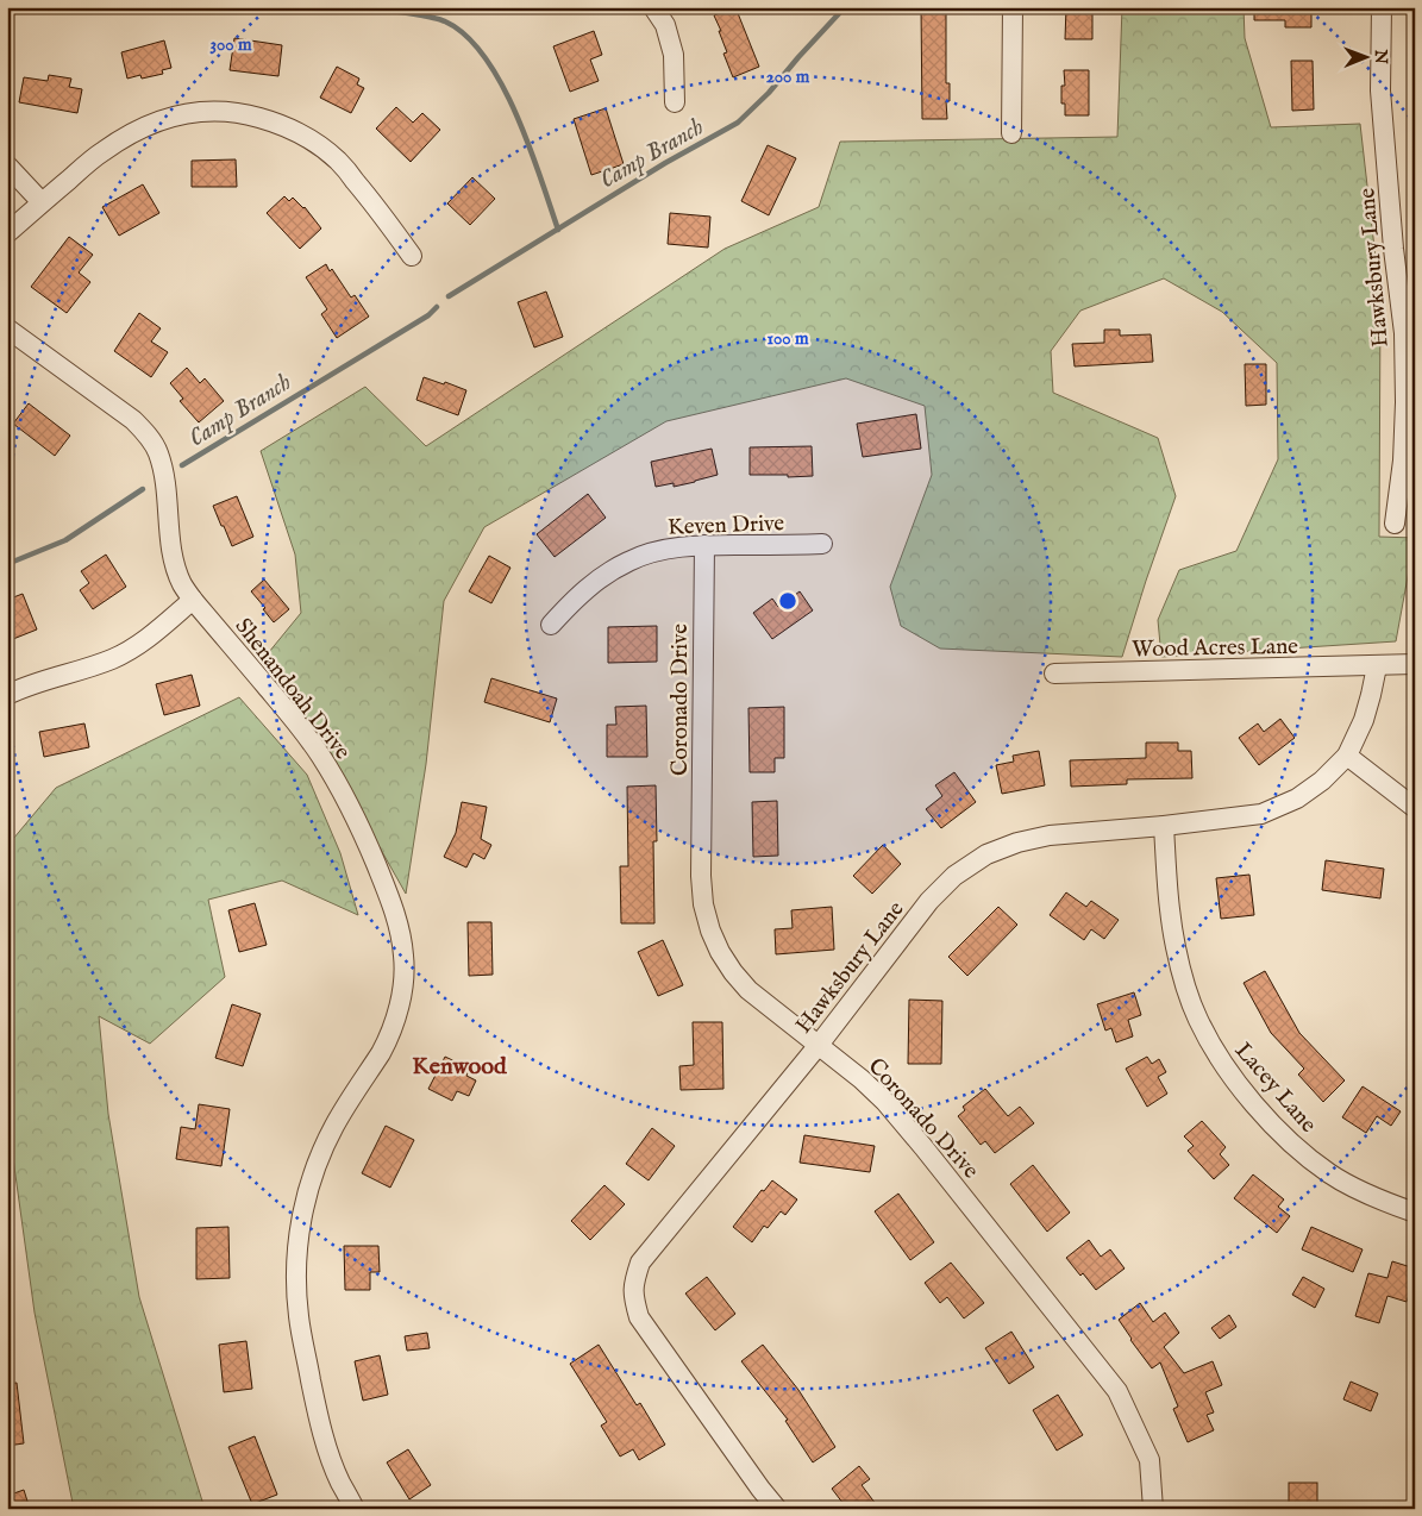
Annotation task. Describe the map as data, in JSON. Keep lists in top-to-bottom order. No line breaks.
{"streets":{"street":["Hawksbury Lane","Keven Drive","Wood Acres Lane","Shenandoah Drive","Coronado Drive","Lacey Lane"]},"crossings":[["Hawksbury Lane","Wood Acres Lane"],["Hawksbury Lane","Coronado Drive"],["Hawksbury Lane","Lacey Lane"],["Keven Drive","Coronado Drive"]],"districts":["Kenwood"],"water":["Camp Branch"],"north":"right","rings":["300 m","200 m","100 m"]}
